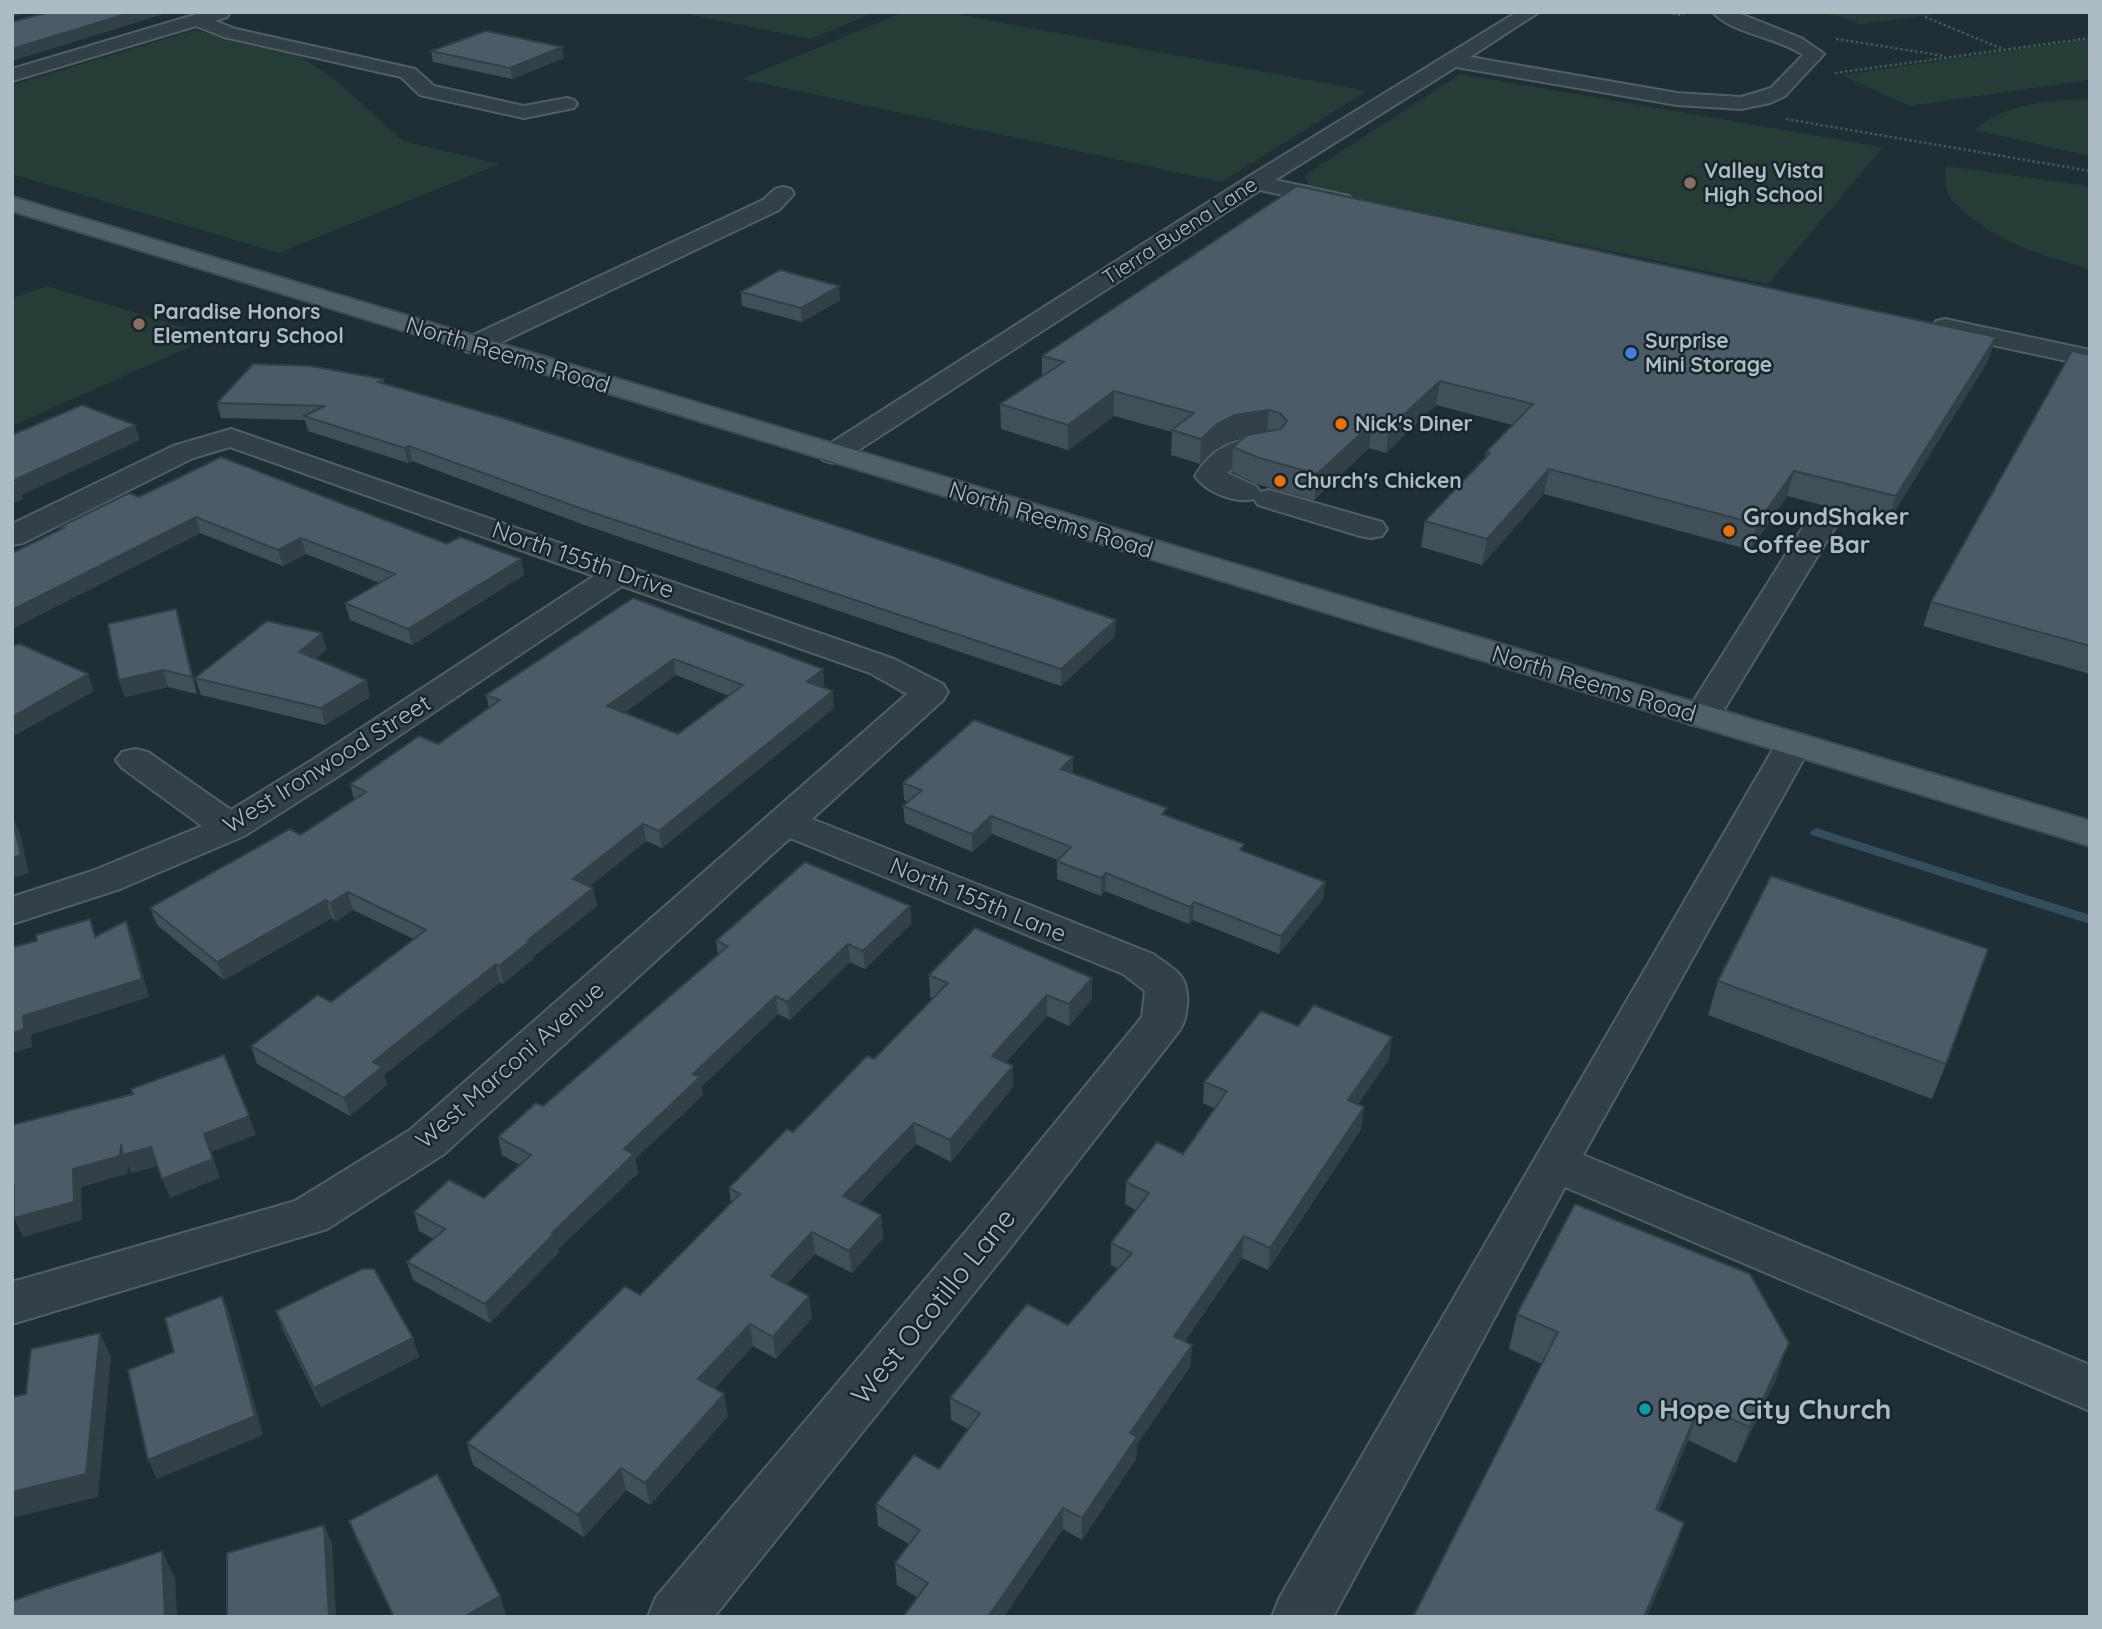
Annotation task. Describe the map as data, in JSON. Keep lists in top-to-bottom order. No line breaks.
{"streets":{"main road":["North Reems Road"],"street":["Tierra Buena Lane","North 155th Drive","West Ironwood Street","North 155th Lane","West Marconi Avenue","West Ocotillo Lane"]},"crossings":[["Tierra Buena Lane","North Reems Road"],["North 155th Drive","West Ironwood Street"],["North 155th Drive","West Marconi Avenue"],["North 155th Lane","West Marconi Avenue"],["North 155th Lane","West Ocotillo Lane"]],"places":["Valley Vista High School","Paradise Honors Elementary School","Surprise Mini Storage","Nick's Diner","Church's Chicken","GroundShaker Coffee Bar","Hope City Church"]}
